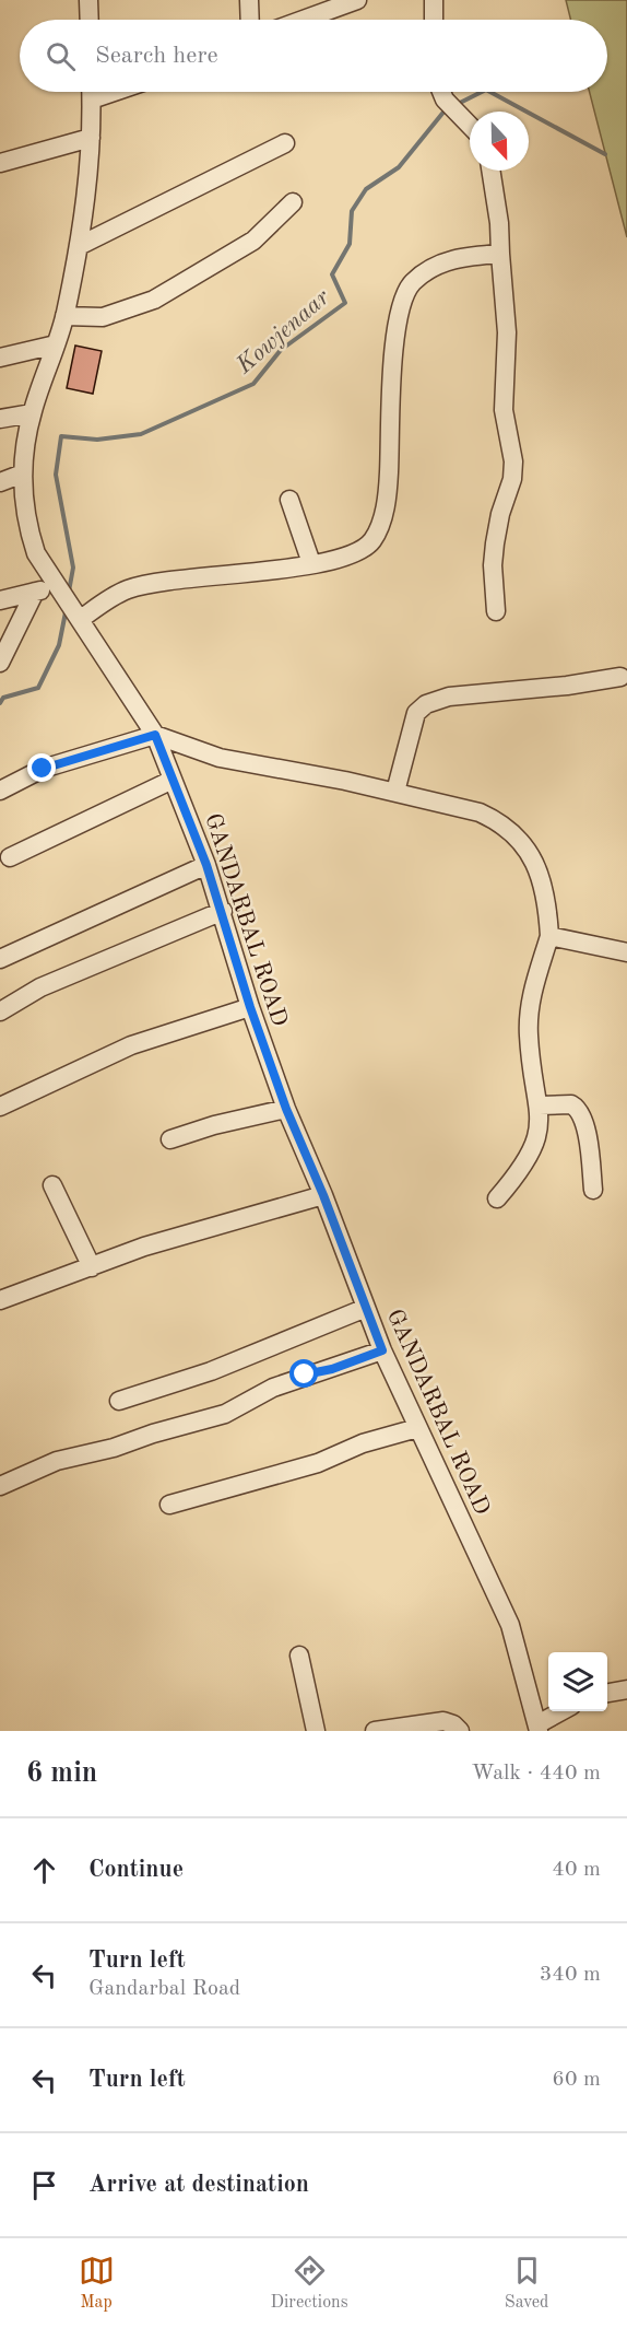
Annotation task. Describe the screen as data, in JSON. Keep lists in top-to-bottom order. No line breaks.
{"streets":{"street":["GANDARBAL ROAD"]},"water":["Kowjenaar"],"north":"bottom","page":{"search":"Search here","heading":["6 min","Walk · 440 m"],"list":[["Continue","40 m"],["Turn left","Gandarbal Road","340 m"],["Turn left","60 m"],"Arrive at destination"],"nav":["Map","Directions","Saved"]}}
